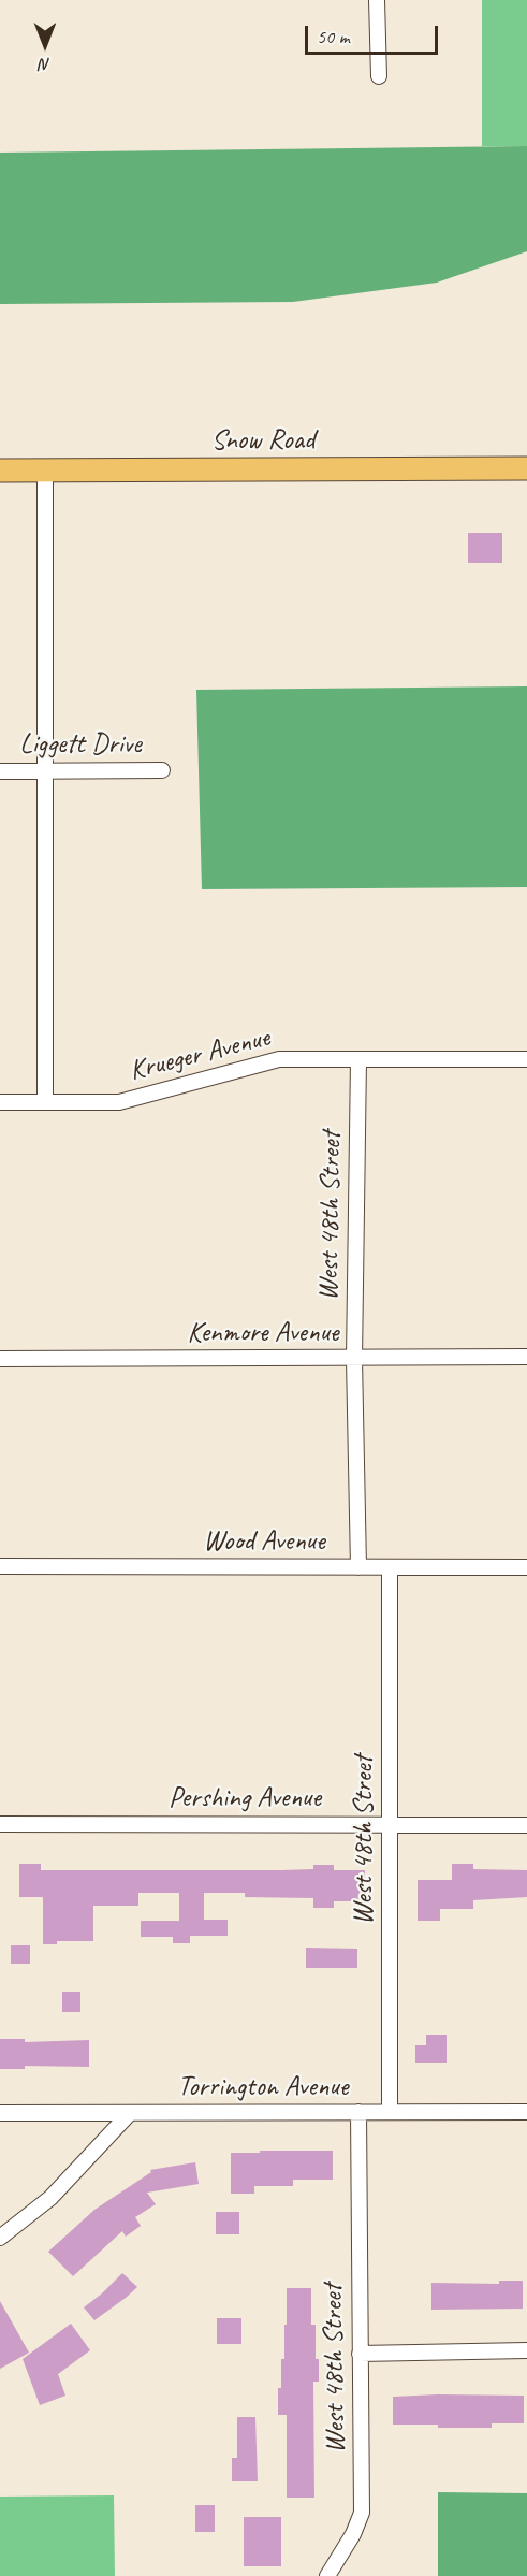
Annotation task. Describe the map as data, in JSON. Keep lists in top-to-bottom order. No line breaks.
{"streets":{"main road":["Snow Road"],"street":["Liggett Drive","Krueger Avenue","West 48th Street","Kenmore Avenue","Wood Avenue","Pershing Avenue","Torrington Avenue"]},"crossings":[["Krueger Avenue","West 48th Street"],["West 48th Street","Kenmore Avenue"],["West 48th Street","Wood Avenue"],["West 48th Street","Pershing Avenue"],["West 48th Street","Torrington Avenue"]],"scale_bar":"50 m","north":"bottom"}
